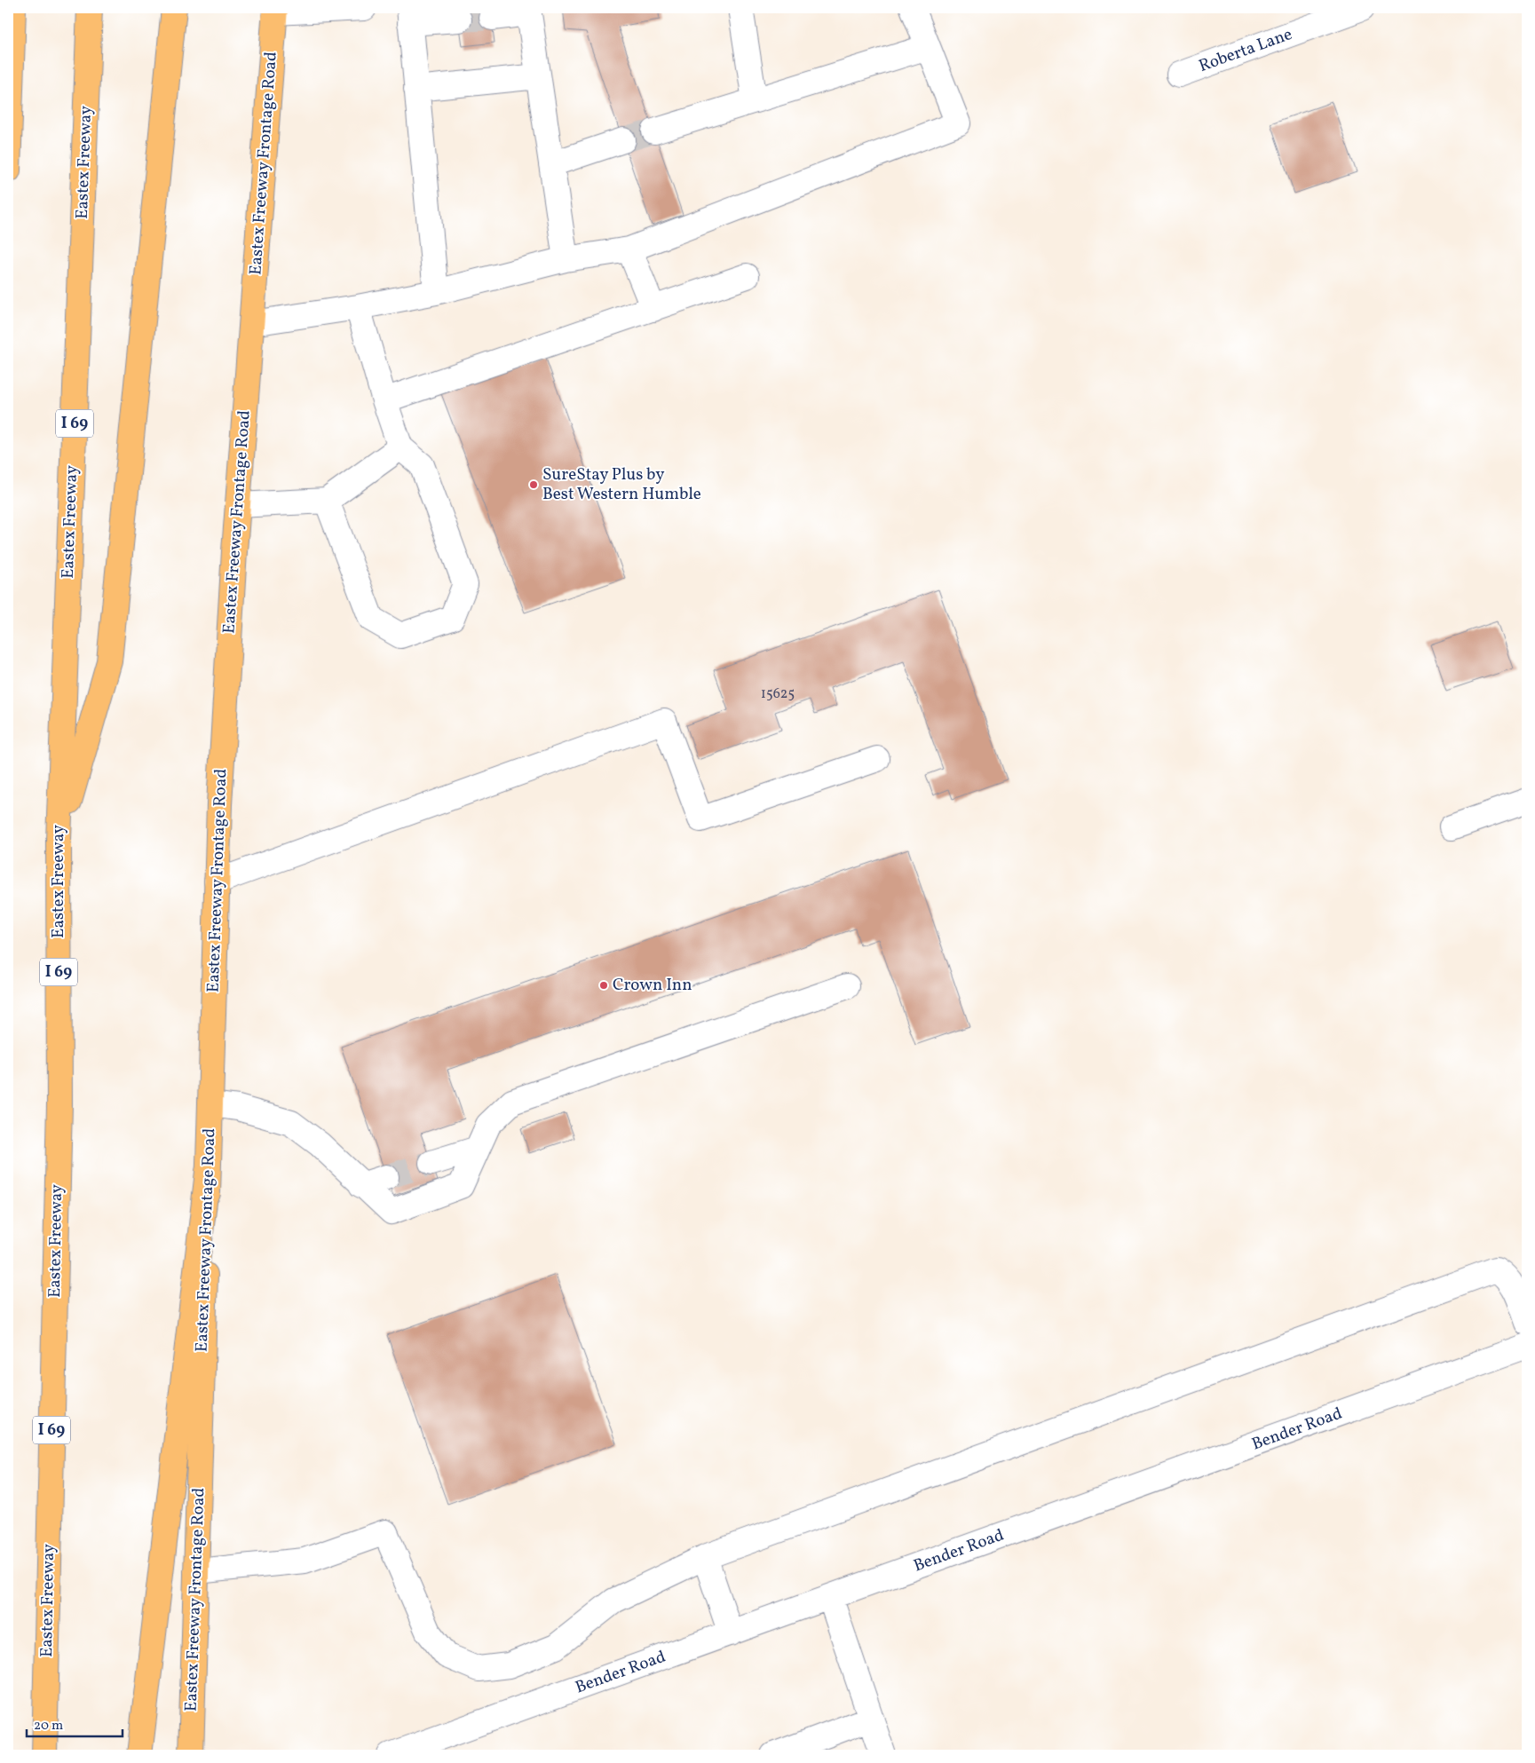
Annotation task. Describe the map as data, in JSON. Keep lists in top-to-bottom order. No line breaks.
{"streets":{"main road":["Eastex Freeway","Eastex Freeway Frontage Road","I 69"],"street":["Roberta Lane","Bender Road"]},"places":["SureStay Plus by Best Western Humble","Crown Inn"],"house_numbers":["15625"],"scale_bar":"20 m"}
